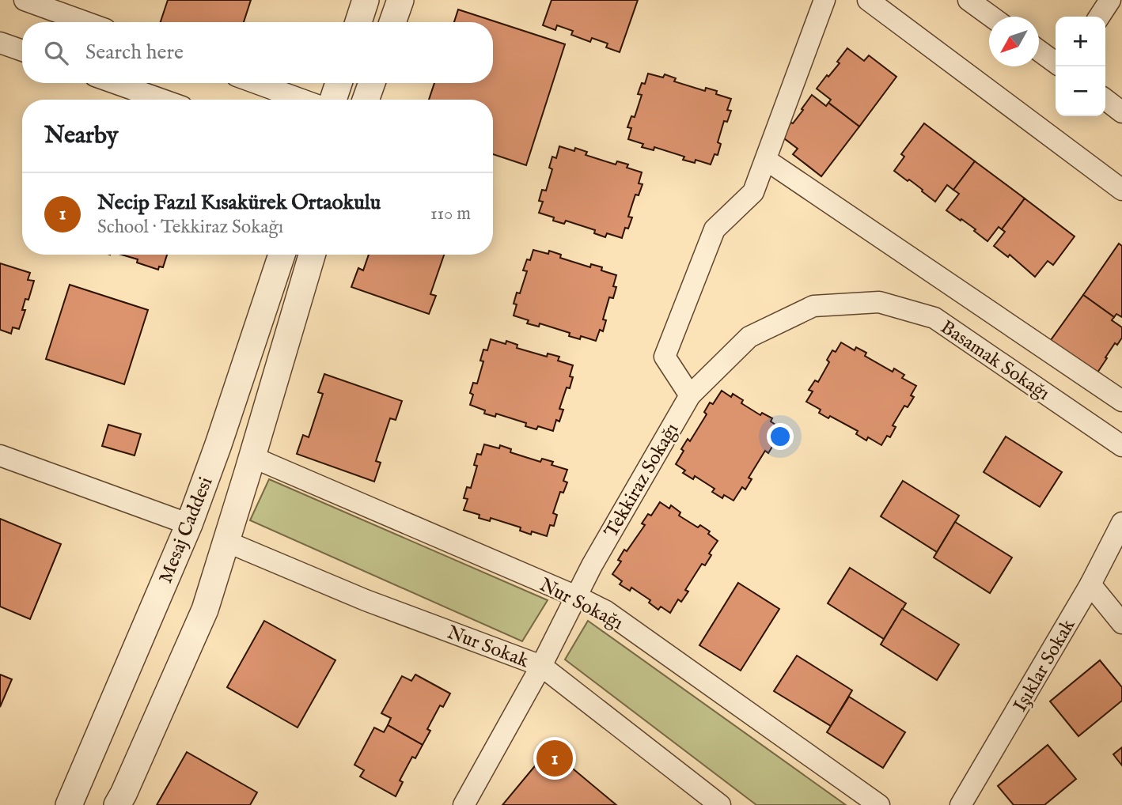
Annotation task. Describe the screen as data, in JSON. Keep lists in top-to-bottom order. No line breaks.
{"streets":{"street":["Basamak Sokağı","Tekkiraz Sokağı","Mesaj Caddesi","Nur Sokağı","Nur Sokak","Işıklar Sokak"]},"crossings":[["Basamak Sokağı","Tekkiraz Sokağı"],["Tekkiraz Sokağı","Nur Sokağı"],["Tekkiraz Sokağı","Nur Sokak"],["Mesaj Caddesi","Nur Sokağı"],["Mesaj Caddesi","Nur Sokak"]],"north":"bottom left","page":{"map_buttons":["+","−"],"search":"Search here","heading":"Nearby","list":[{"mark":"1","name":"Necip Fazıl Kısakürek Ortaokulu","note":"School · Tekkiraz Sokağı","value":"110 m"}],"pins":"1"}}
